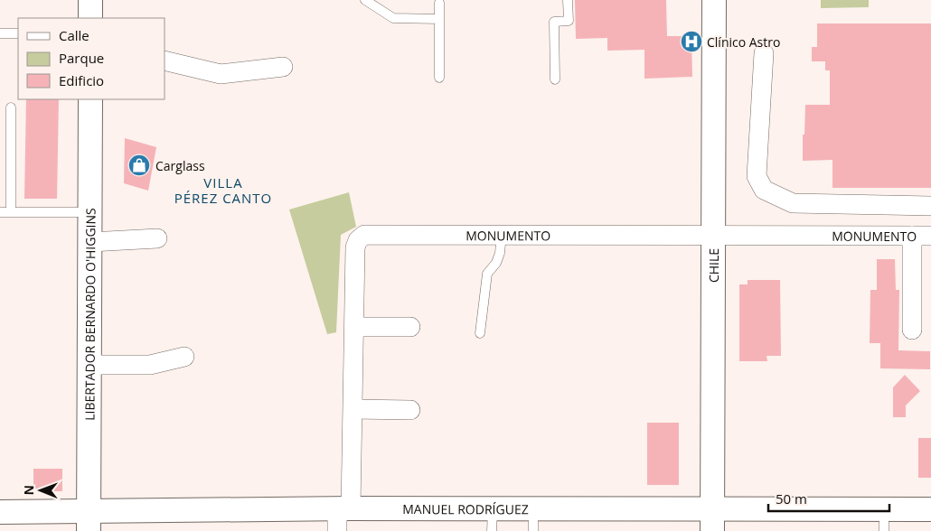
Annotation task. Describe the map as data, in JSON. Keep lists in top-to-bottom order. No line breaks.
{"streets":{"street":["MONUMENTO","CHILE","LIBERTADOR BERNARDO O'HIGGINS","MANUEL RODRÍGUEZ"]},"crossings":[["MONUMENTO","CHILE"],["MONUMENTO","MANUEL RODRÍGUEZ"],["CHILE","MANUEL RODRÍGUEZ"],["LIBERTADOR BERNARDO O'HIGGINS","MANUEL RODRÍGUEZ"]],"districts":["VILLA PÉREZ CANTO"],"places":{"hospital":["Clínico Astro"],"shop":["Carglass"]},"legend":["Calle","Parque","Edificio"],"scale_bar":"50 m","north":"left"}
